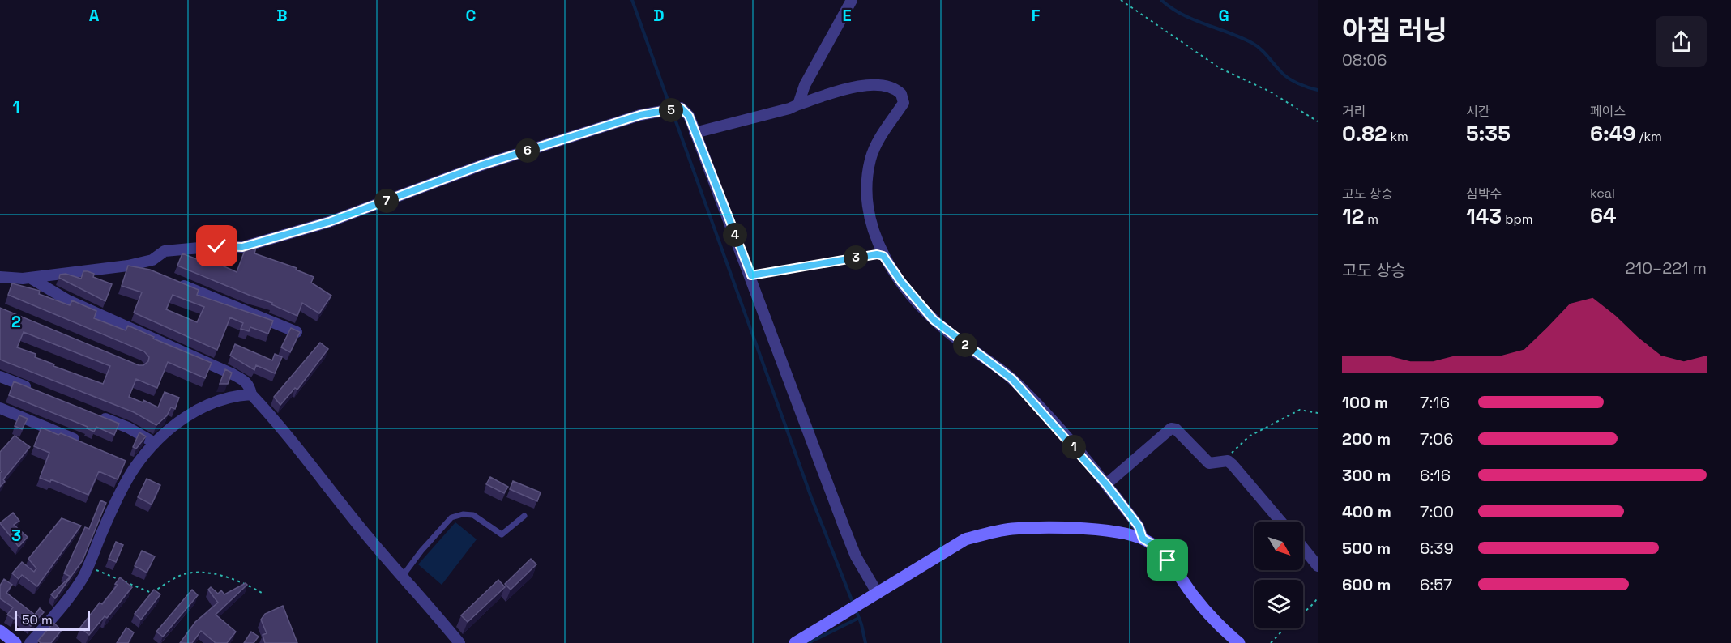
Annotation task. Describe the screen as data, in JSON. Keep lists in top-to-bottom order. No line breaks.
{"scale_bar":"50 m","north":"bottom right","page":{"heading":["아침 러닝","08:06"],"stats":[["거리","0.82 km"],["시간","5:35"],["페이스","6:49 /km"],["고도 상승","12 m"],["심박수","143 bpm"],["kcal","64"]],"pins":["5","6","7","4","3","2","1"],"chart":["고도 상승","210–221 m"],"list":[{"name":"100 m","note":"7:16"},{"name":"200 m","note":"7:06"},{"name":"300 m","note":"6:16"},{"name":"400 m","note":"7:00"},{"name":"500 m","note":"6:39"},{"name":"600 m","note":"6:57"}],"scale":"50 m"},"grid":{"columns":["A","B","C","D","E","F","G"],"rows":["1","2","3"]}}
